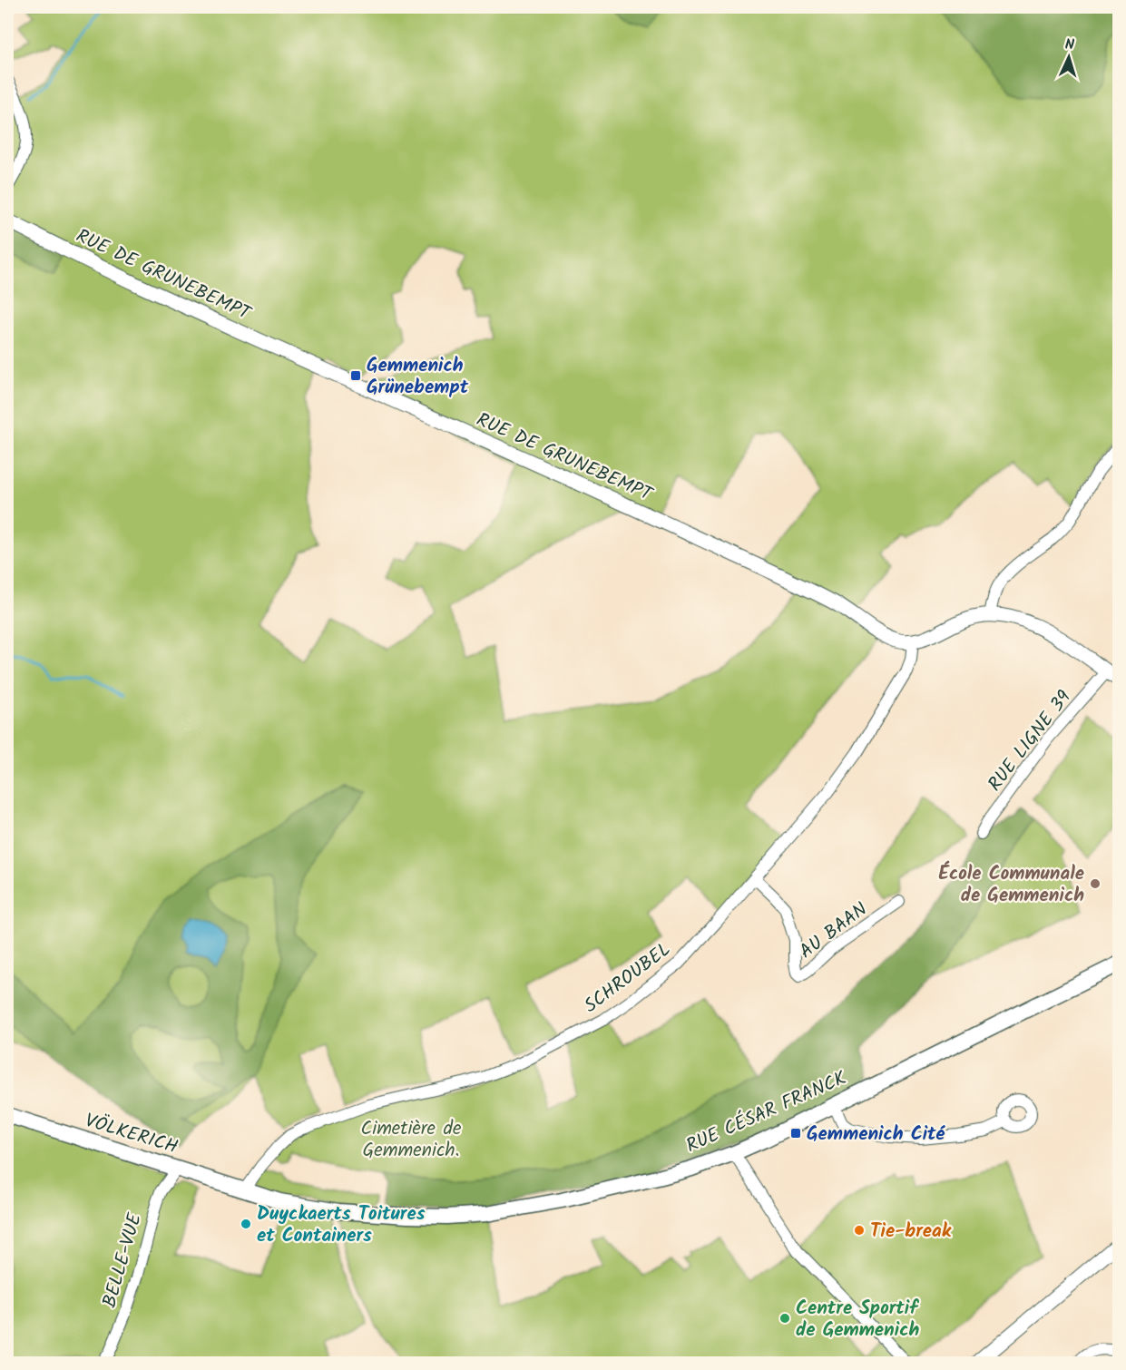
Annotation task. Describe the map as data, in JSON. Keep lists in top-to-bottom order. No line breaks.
{"streets":{"main road":["RUE CÉSAR FRANCK","VÖLKERICH"],"street":["RUE DE GRUNEBEMPT","RUE LIGNE 39","AU BAAN","SCHROUBEL","BELLE-VUE"]},"crossings":[["RUE DE GRUNEBEMPT","SCHROUBEL"],["AU BAAN","SCHROUBEL"],["SCHROUBEL","RUE CÉSAR FRANCK"],["SCHROUBEL","VÖLKERICH"],["RUE CÉSAR FRANCK","VÖLKERICH"],["VÖLKERICH","BELLE-VUE"]],"parks":["Cimetière de Gemmenich."],"places":{"transit":["Gemmenich Grünebempt","Gemmenich Cité"],"other":["École Communale de Gemmenich","Duyckaerts Toitures et Containers","Tie-break","Centre Sportif de Gemmenich"]},"north":"top"}
